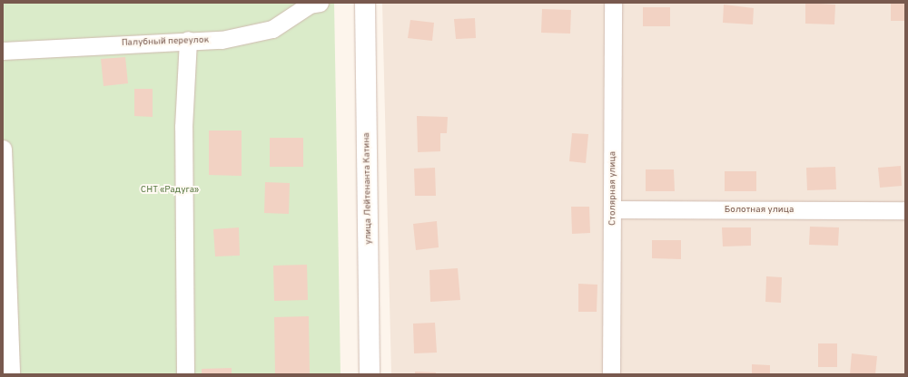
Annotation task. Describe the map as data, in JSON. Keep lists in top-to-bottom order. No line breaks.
{"streets":{"street":["Палубный переулок","улица Лейтенанта Катина","Столярная улица","Болотная улица"]},"crossings":[["Столярная улица","Болотная улица"]],"parks":["СНТ «Радуга»"]}
